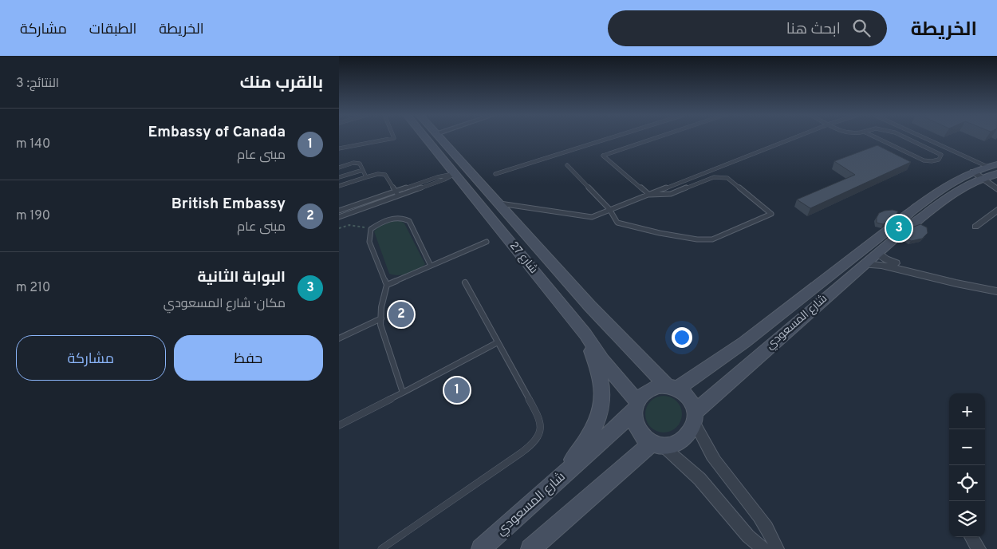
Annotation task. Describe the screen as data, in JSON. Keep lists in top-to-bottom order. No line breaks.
{"streets":{"main road":["شارع 27","شارع المسعودي"]},"crossings":[["شارع 27","شارع المسعودي"]],"page":{"header":"الخريطة","search":"ابحث هنا","nav":["الخريطة","الطبقات","مشاركة"],"heading":["بالقرب منك","النتائج: 3"],"list":[{"mark":"1","name":"Embassy of Canada","note":"مبنى عام","value":"140 m"},{"mark":"2","name":"British Embassy","note":"مبنى عام","value":"190 m"},{"mark":"3","name":"البوابة الثانية","note":"مكان · شارع المسعودي","value":"210 m"}],"pins":["3","2","1"],"buttons":["حفظ","مشاركة"],"map_buttons":["+","−"]}}
